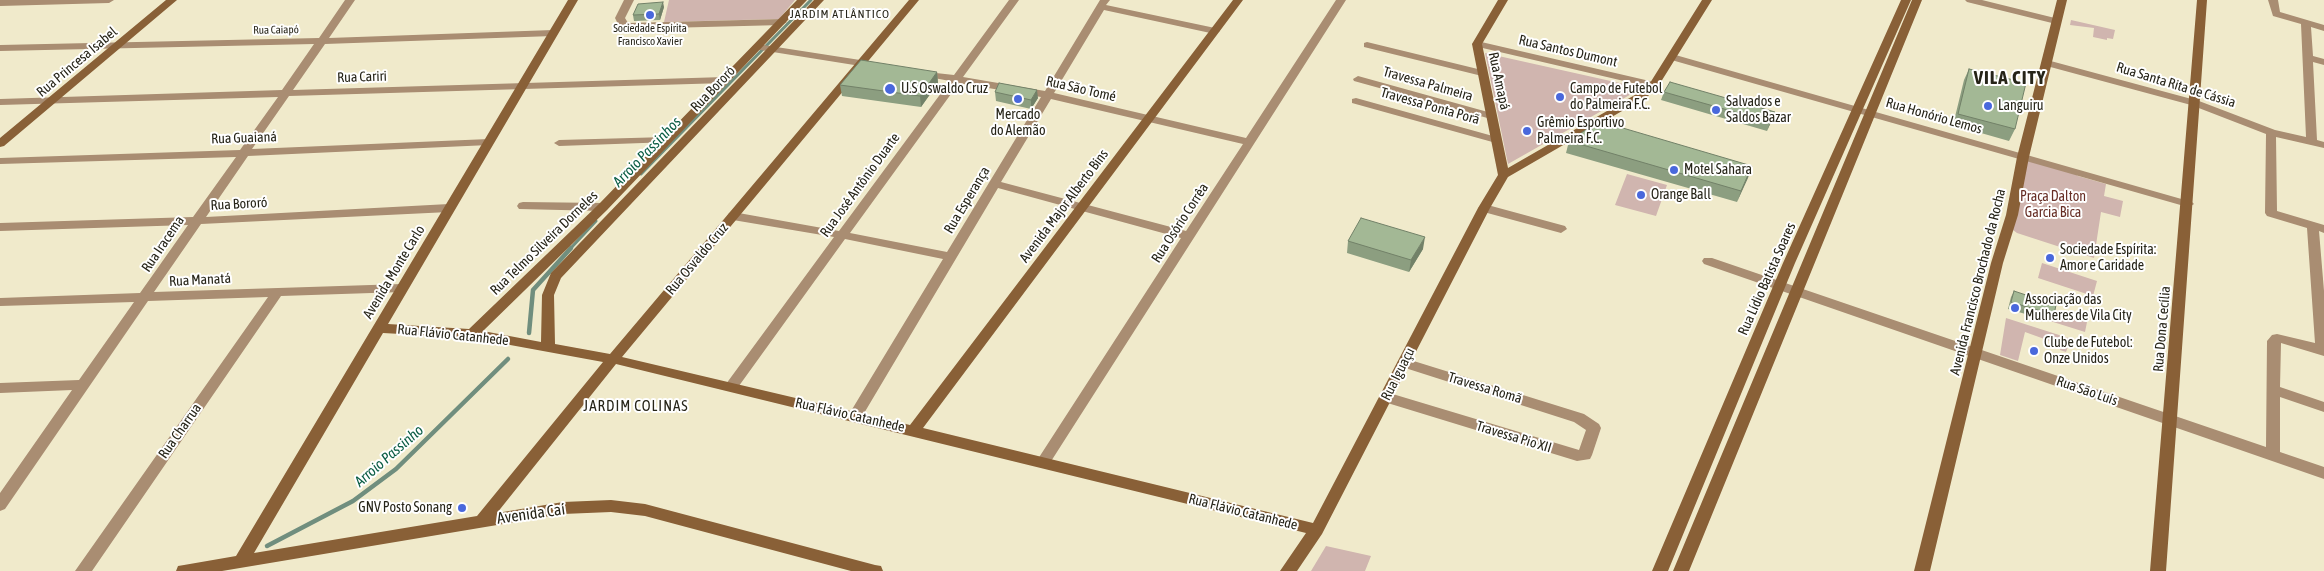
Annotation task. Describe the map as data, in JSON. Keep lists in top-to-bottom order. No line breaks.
{"streets":{"street":["Rua Caiapó","Rua Santos Dumont","Rua Princesa Isabel","Rua Cariri","Rua Amapá","Travessa Palmeira","Rua Santa Rita de Cássia","Rua Bororó","Rua São Tomé","Travessa Ponta Porã","Rua Honório Lemos","Rua Guaianá","Rua José Antônio Duarte","Rua Esperança","Avenida Major Alberto Bins","Rua Osório Corrêa","Rua Telmo Silveira Dorneles","Rua Iracema","Rua Osvaldo Cruz","Avenida Monte Carlo","Rua Lídio Batista Soares","Rua Manatá","Avenida Francisco Brochado da Rocha","Rua Dona Cecília","Rua Flávio Catanhede","Rua Iguaçu","Travessa Romã","Rua São Luís","Rua Charrua","Travessa Pio XII","Avenida Caí"]},"crossings":[["Rua Caiapó","Rua Princesa Isabel"],["Rua Caiapó","Rua Iracema"],["Rua Caiapó","Avenida Monte Carlo"],["Rua Santos Dumont","Rua Amapá"],["Rua Princesa Isabel","Rua Cariri"],["Rua Cariri","Rua Telmo Silveira Dorneles"],["Rua Cariri","Rua Iracema"],["Rua Cariri","Avenida Monte Carlo"],["Rua Amapá","Travessa Palmeira"],["Rua Amapá","Travessa Ponta Porã"],["Rua Amapá","Rua Iguaçu"],["Rua Santa Rita de Cássia","Avenida Francisco Brochado da Rocha"],["Rua Santa Rita de Cássia","Rua Dona Cecília"],["Rua Bororó","Rua Telmo Silveira Dorneles"],["Rua Bororó","Rua Iracema"],["Rua Bororó","Avenida Monte Carlo"],["Rua Bororó","Rua Flávio Catanhede"],["Rua São Tomé","Rua José Antônio Duarte"],["Rua São Tomé","Rua Esperança"],["Rua São Tomé","Avenida Major Alberto Bins"],["Rua São Tomé","Rua Osório Corrêa"],["Rua Honório Lemos","Rua Lídio Batista Soares"],["Rua Honório Lemos","Avenida Francisco Brochado da Rocha"],["Rua Honório Lemos","Rua Dona Cecília"],["Rua Guaianá","Rua Iracema"],["Rua Guaianá","Avenida Monte Carlo"],["Rua José Antônio Duarte","Rua Flávio Catanhede"],["Rua Esperança","Rua Flávio Catanhede"],["Avenida Major Alberto Bins","Rua Flávio Catanhede"],["Rua Osório Corrêa","Rua Flávio Catanhede"],["Rua Telmo Silveira Dorneles","Rua Flávio Catanhede"],["Rua Iracema","Rua Manatá"],["Rua Osvaldo Cruz","Rua Flávio Catanhede"],["Rua Osvaldo Cruz","Avenida Caí"],["Avenida Monte Carlo","Rua Manatá"],["Avenida Monte Carlo","Rua Flávio Catanhede"],["Avenida Monte Carlo","Avenida Caí"],["Rua Lídio Batista Soares","Rua São Luís"],["Rua Manatá","Rua Charrua"],["Avenida Francisco Brochado da Rocha","Rua São Luís"],["Rua Dona Cecília","Rua São Luís"],["Rua Flávio Catanhede","Rua Iguaçu"],["Rua Iguaçu","Travessa Romã"],["Rua Iguaçu","Travessa Pio XII"],["Travessa Romã","Travessa Pio XII"]],"districts":["JARDIM ATLÂNTICO","VILA CITY","JARDIM COLINAS"],"water":["Arroio Passinhos","Arroio Passinho"],"parks":["Praça Dalton Garcia Bica"],"places":["Sociedade Espírita Francisco Xavier","U.S Oswaldo Cruz","Campo de Futebol do Palmeira F.C.","Mercado do Alemão","Languiru","Salvados e Saldos Bazar","Grêmio Esportivo Palmeira F.C.","Motel Sahara","Orange Ball","Sociedade Espírita: Amor e Caridade","Associação das Mulheres de Vila City","Clube de Futebol: Onze Unidos","GNV Posto Sonang"]}
